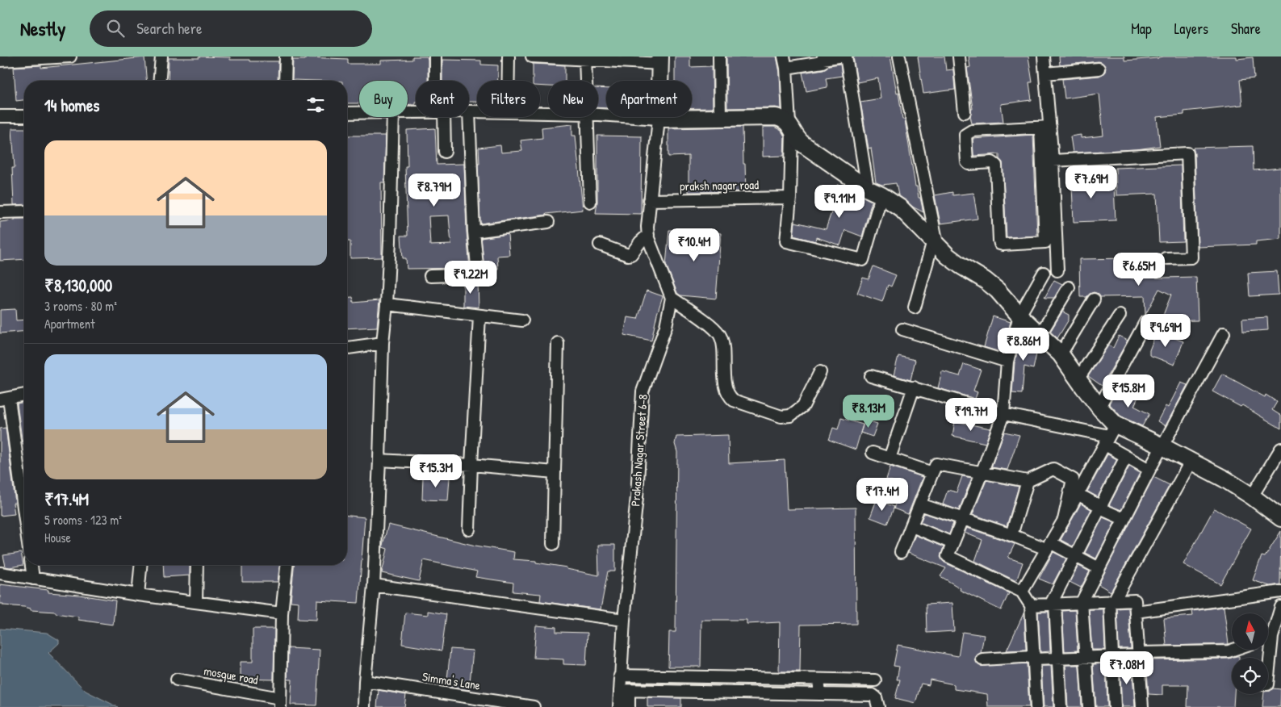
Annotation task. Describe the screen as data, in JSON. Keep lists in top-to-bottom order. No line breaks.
{"streets":{"street":["praksh nagar road","Prakash Nagar Street 6-8","mosque road","Simma's Lane"]},"north":"top","page":{"header":"Nestly","search":"Search here","nav":["Map","Layers","Share"],"chip":["Buy","Rent","Filters","New","Apartment"],"heading":"14 homes","list":[{"name":"₹8,130,000","note":"3 rooms · 80 m² · Apartment"},{"name":"₹17.4M","note":"5 rooms · 123 m² · House"}],"price":["₹7.69M","₹8.79M","₹9.11M","₹10.4M","₹6.65M","₹9.22M","₹9.69M","₹8.86M","₹15.8M","₹8.13M","₹19.7M","₹15.3M","₹17.4M","₹7.08M"]}}
